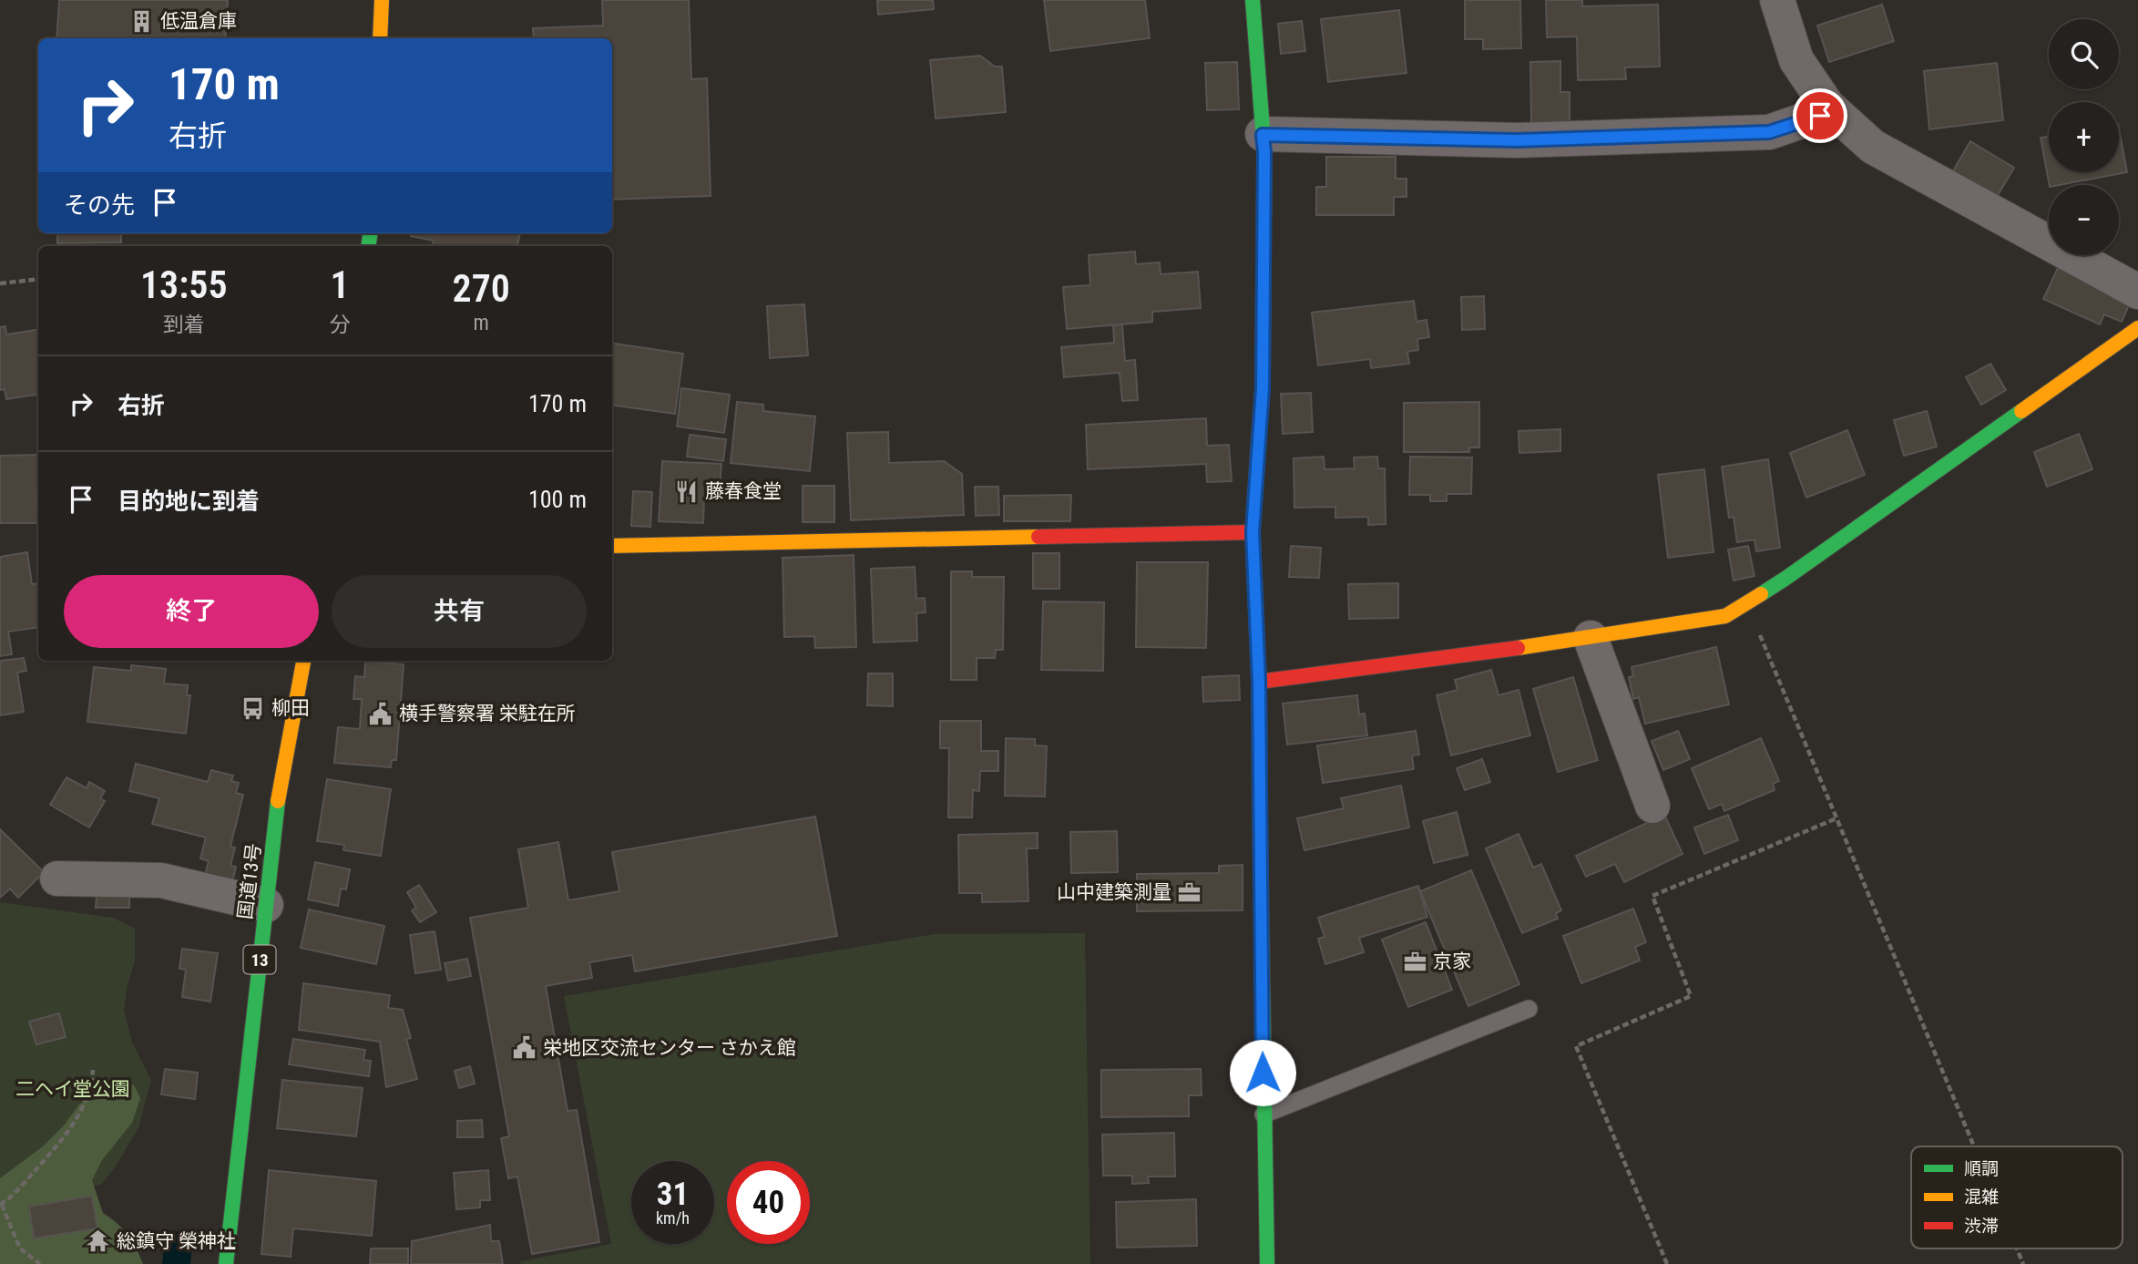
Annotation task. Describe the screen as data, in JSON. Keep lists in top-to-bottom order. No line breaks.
{"streets":{"main road":["国道13号","13"]},"parks":["二ヘイ堂公園"],"places":{"building":["低温倉庫"],"restaurant":["藤春食堂"],"bus stop":["柳田"],"public building":["横手警察署 栄駐在所","栄地区交流センター さかえ館"],"office":["山中建築測量","京家"],"temple":["総鎮守 榮神社"]},"legend":["順調","混雑","渋滞"],"page":{"map_buttons":["+","−"],"turn":["170 m","右折"],"then":"その先","eta":["13:55","到着","1","分","270","m"],"list":[{"name":"右折","value":"170 m"},{"name":"目的地に到着","value":"100 m"}],"buttons":["終了","共有"],"speed":"31 km/h","limit":"40"}}
